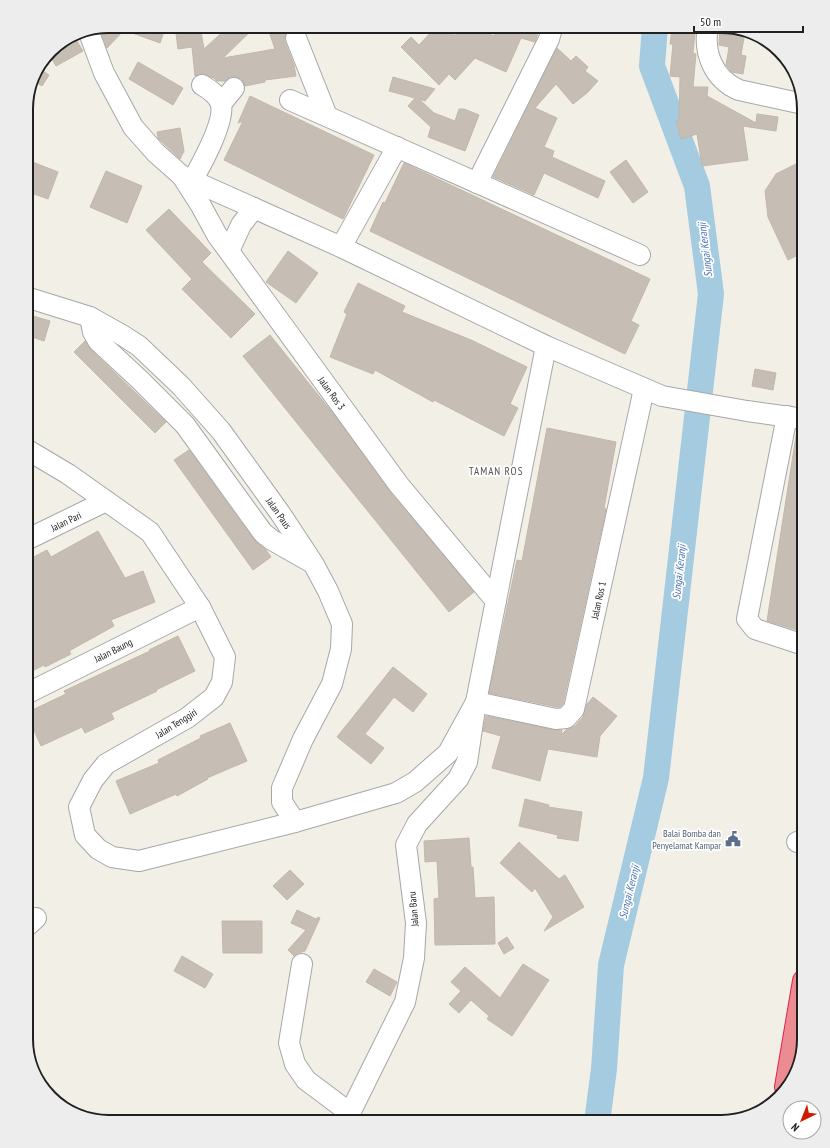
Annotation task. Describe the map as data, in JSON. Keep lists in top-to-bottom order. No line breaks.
{"streets":{"street":["Jalan Ros 3","Jalan Paus","Jalan Pari","Jalan Ros 1","Jalan Baung","Jalan Tenggiri","Jalan Baru"]},"crossings":[["Jalan Paus","Jalan Tenggiri"],["Jalan Pari","Jalan Tenggiri"],["Jalan Ros 1","Jalan Tenggiri"],["Jalan Ros 1","Jalan Baru"],["Jalan Baung","Jalan Tenggiri"],["Jalan Tenggiri","Jalan Baru"]],"districts":["TAMAN ROS"],"water":["Sungai Keranji"],"places":{"public building":["Balai Bomba dan Penyelamat Kampar"]},"scale_bar":"50 m","north":"bottom left"}
